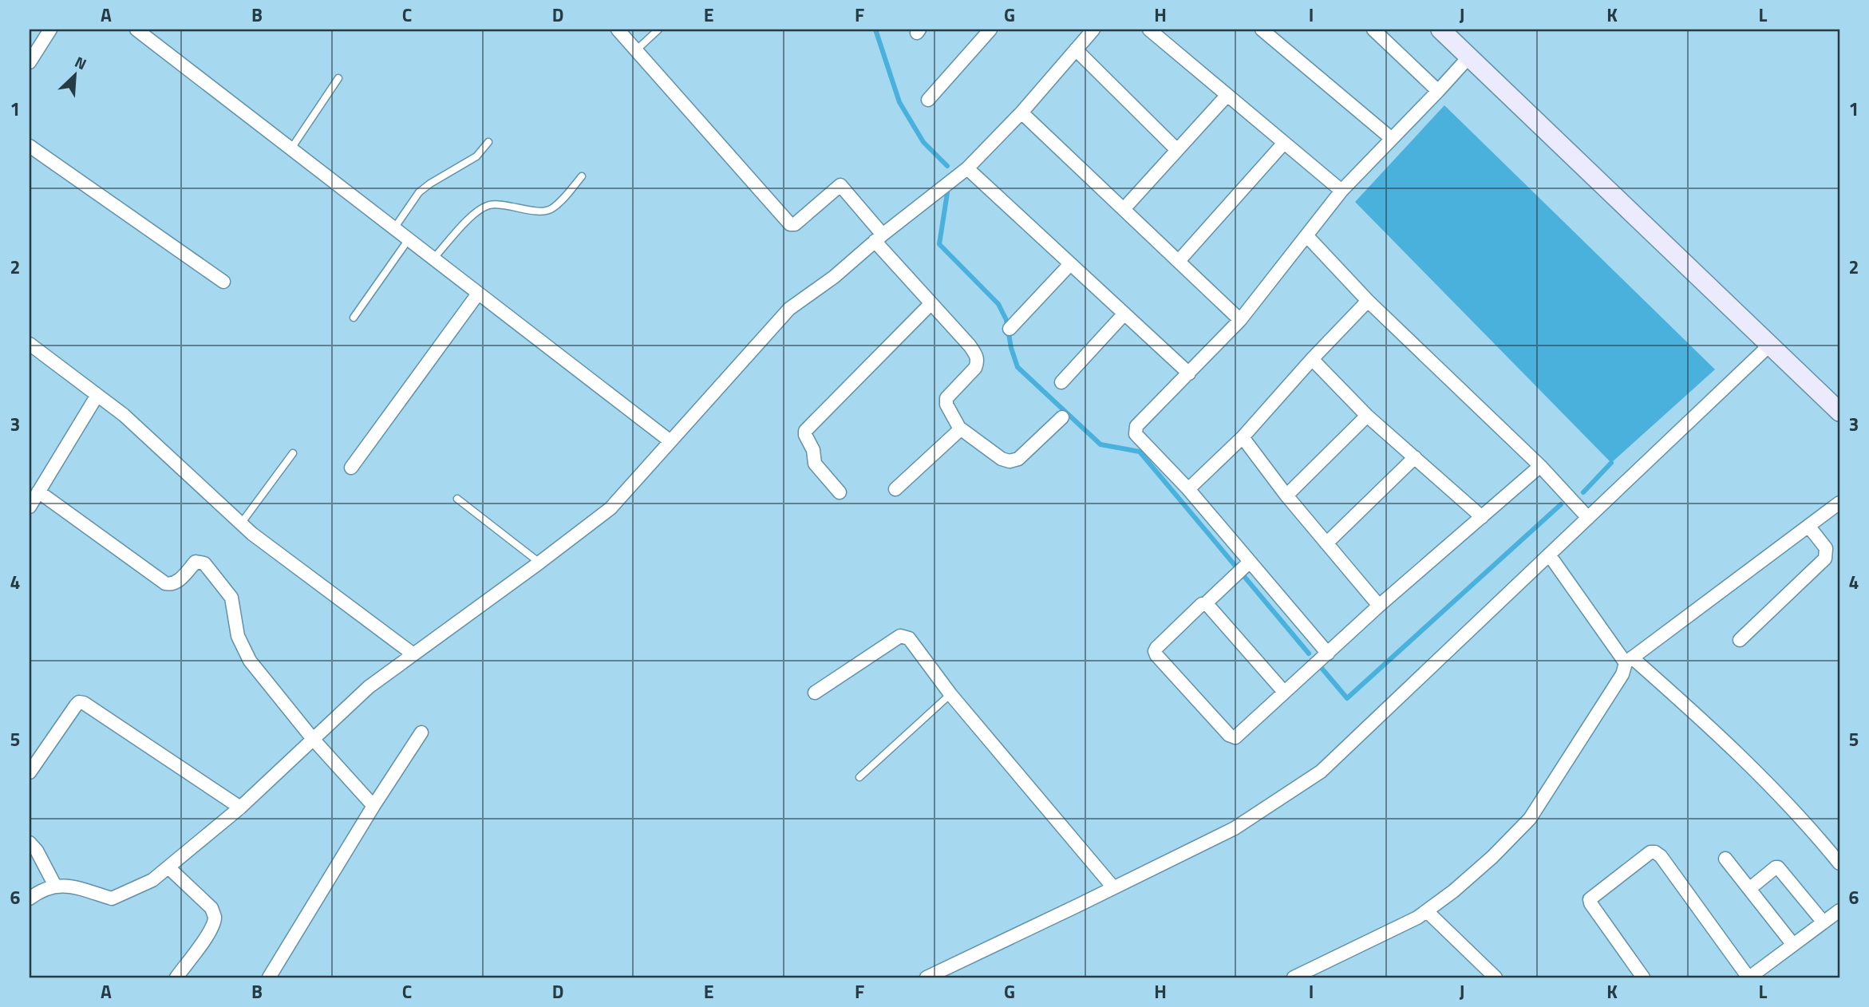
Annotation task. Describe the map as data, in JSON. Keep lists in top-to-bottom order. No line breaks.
{"north":"top right","grid":{"columns":["A","B","C","D","E","F","G","H","I","J","K","L"],"rows":["1","2","3","4","5","6"]}}
